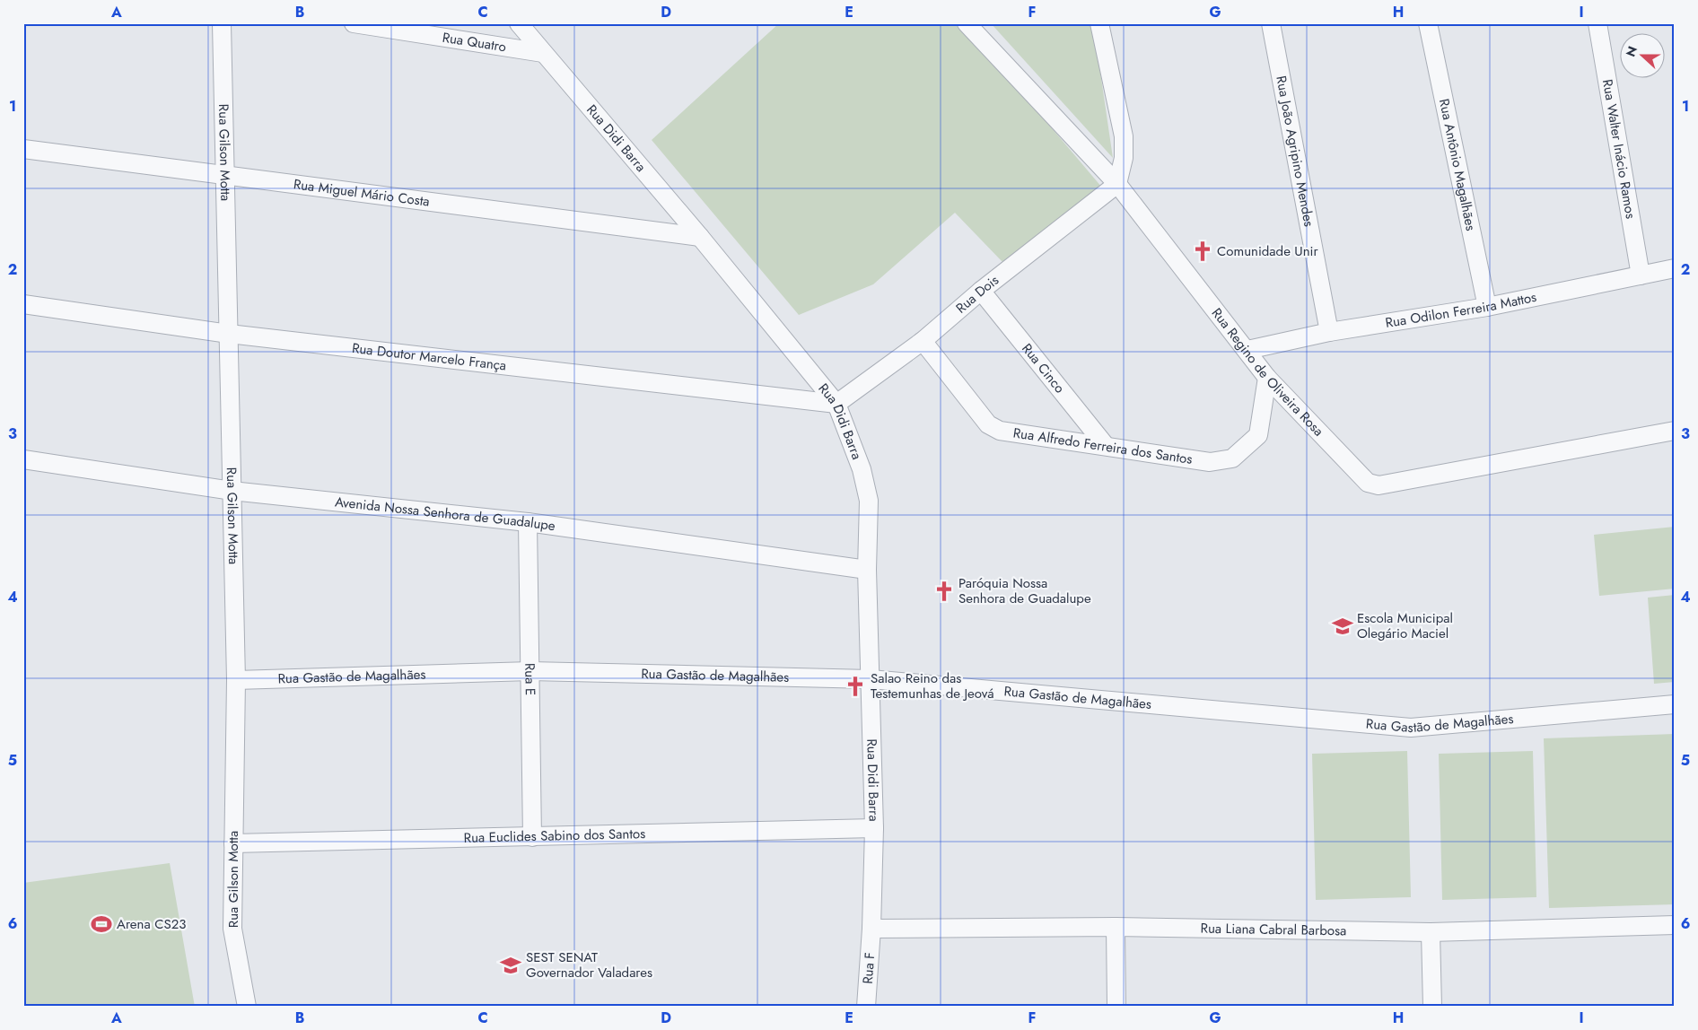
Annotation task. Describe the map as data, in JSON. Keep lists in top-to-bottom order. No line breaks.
{"streets":{"street":["Rua Quatro","Rua Didi Barra","Rua Walter Inácio Ramos","Rua João Agripino Mendes","Rua Gilson Motta","Rua Antônio Magalhães","Rua Miguel Mário Costa","Rua Dois","Rua Odilon Ferreira Mattos","Rua Doutor Marcelo França","Rua Cinco","Rua Regino de Oliveira Rosa","Rua Alfredo Ferreira dos Santos","Avenida Nossa Senhora de Guadalupe","Rua Gastão de Magalhães","Rua E","Rua Euclides Sabino dos Santos","Rua Liana Cabral Barbosa","Rua F"]},"crossings":[["Rua Quatro","Rua Didi Barra"],["Rua Didi Barra","Rua Miguel Mário Costa"],["Rua Didi Barra","Rua Dois"],["Rua Didi Barra","Rua Doutor Marcelo França"],["Rua Didi Barra","Avenida Nossa Senhora de Guadalupe"],["Rua Didi Barra","Rua Gastão de Magalhães"],["Rua Didi Barra","Rua Euclides Sabino dos Santos"],["Rua Didi Barra","Rua Liana Cabral Barbosa"],["Rua Didi Barra","Rua F"],["Rua Walter Inácio Ramos","Rua Odilon Ferreira Mattos"],["Rua João Agripino Mendes","Rua Odilon Ferreira Mattos"],["Rua Gilson Motta","Rua Miguel Mário Costa"],["Rua Gilson Motta","Rua Doutor Marcelo França"],["Rua Gilson Motta","Avenida Nossa Senhora de Guadalupe"],["Rua Gilson Motta","Rua Gastão de Magalhães"],["Rua Gilson Motta","Rua Euclides Sabino dos Santos"],["Rua Antônio Magalhães","Rua Odilon Ferreira Mattos"],["Rua Dois","Rua Doutor Marcelo França"],["Rua Dois","Rua Cinco"],["Rua Dois","Rua Regino de Oliveira Rosa"],["Rua Dois","Rua Alfredo Ferreira dos Santos"],["Rua Odilon Ferreira Mattos","Rua Regino de Oliveira Rosa"],["Rua Cinco","Rua Alfredo Ferreira dos Santos"],["Rua Regino de Oliveira Rosa","Rua Alfredo Ferreira dos Santos"],["Avenida Nossa Senhora de Guadalupe","Rua E"],["Rua Gastão de Magalhães","Rua E"],["Rua E","Rua Euclides Sabino dos Santos"],["Rua Liana Cabral Barbosa","Rua F"]],"places":{"church":["Comunidade Unir","Paróquia Nossa Senhora de Guadalupe","Salao Reino das Testemunhas de Jeová"],"school or university":["Escola Municipal Olegário Maciel","SEST SENAT Governador Valadares"],"sports":["Arena CS23"]},"north":"left","grid":{"columns":["A","B","C","D","E","F","G","H","I"],"rows":["1","2","3","4","5","6"]}}
